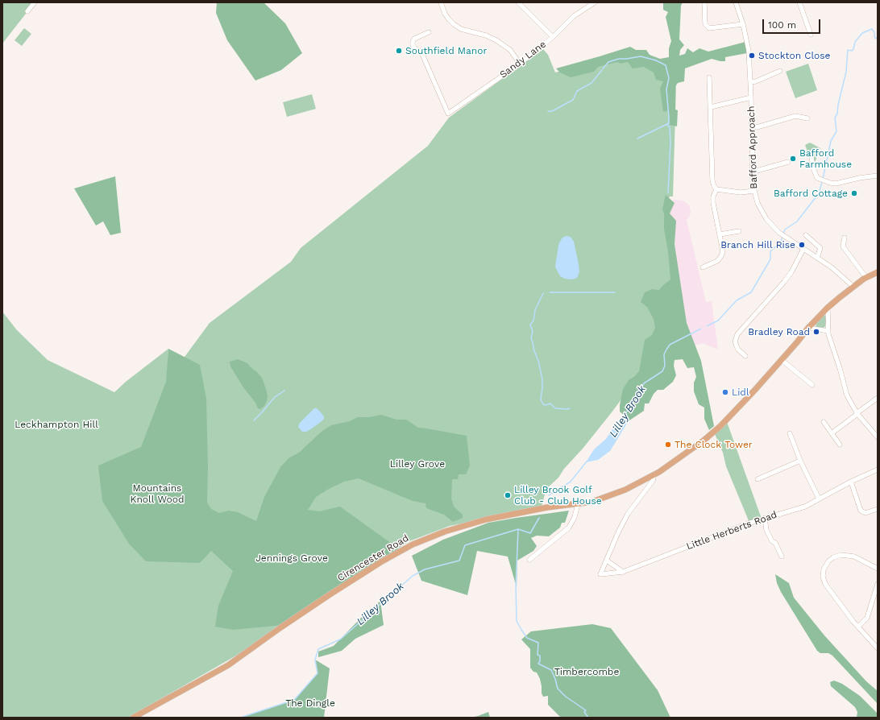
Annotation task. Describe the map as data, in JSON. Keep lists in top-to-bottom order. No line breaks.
{"streets":{"main road":["Cirencester Road"],"street":["Sandy Lane","Bafford Approach","Little Herberts Road"]},"crossings":[["Bafford Approach","Cirencester Road"]],"water":["Lilley Brook"],"parks":["Leckhampton Hill","Lilley Grove","Mountains Knoll Wood","Jennings Grove","Timbercombe","The Dingle"],"places":["Southfield Manor","Stockton Close","Bafford Farmhouse","Bafford Cottage","Branch Hill Rise","Bradley Road","Lidl","The Clock Tower","Lilley Brook Golf Club - Club House"],"scale_bar":"100 m"}
